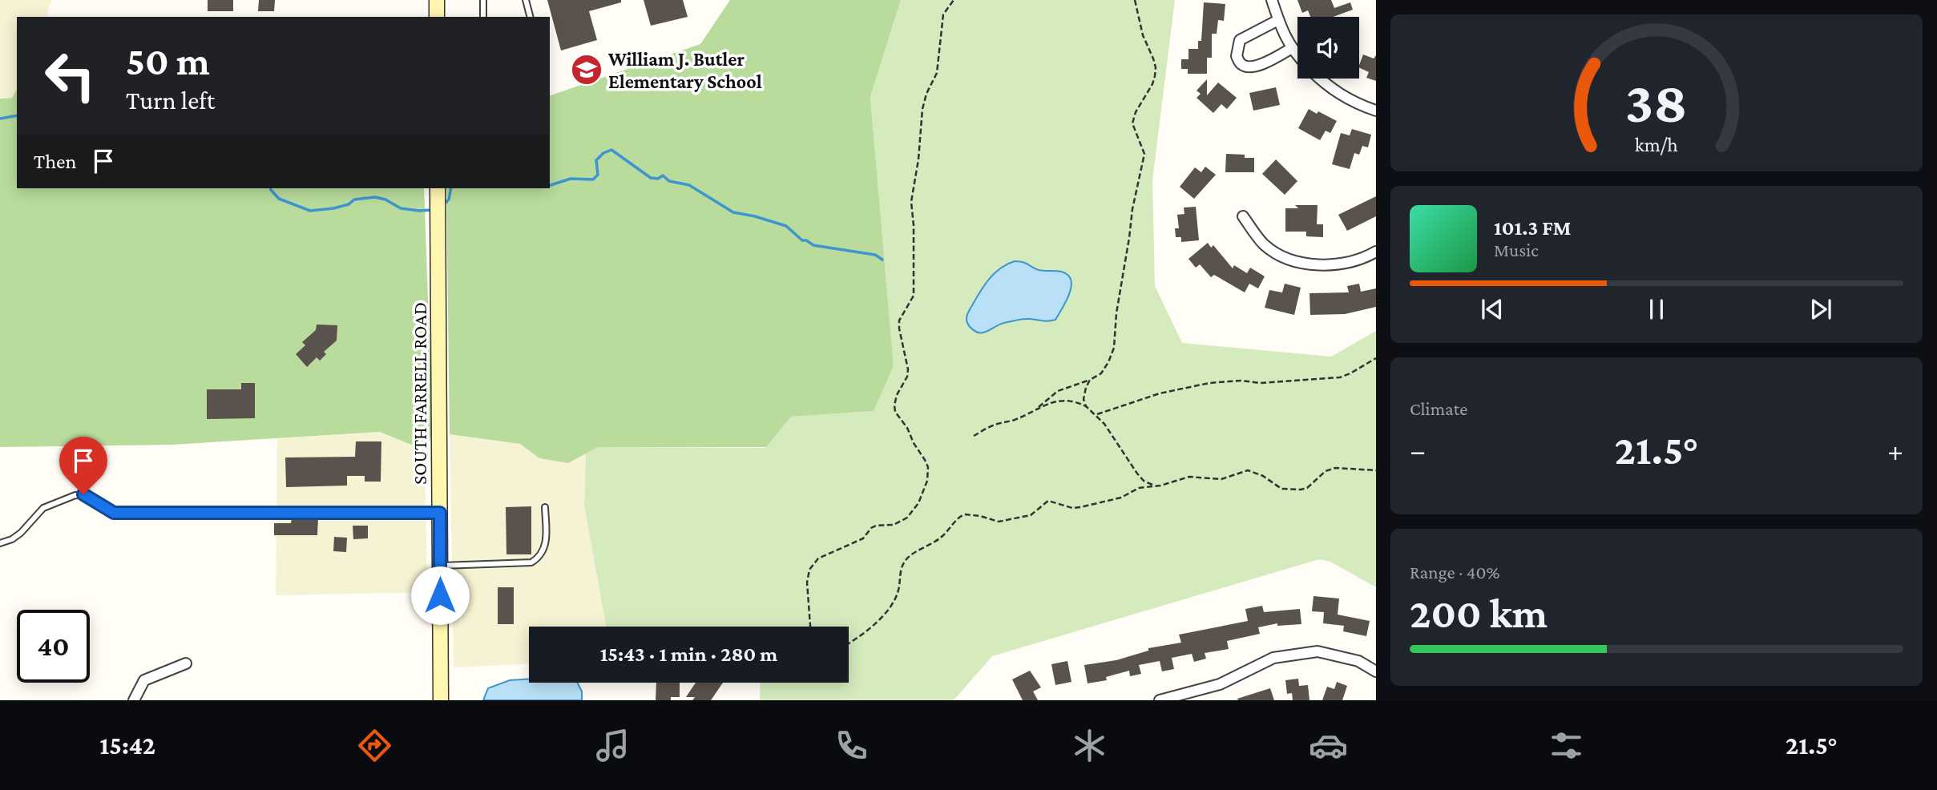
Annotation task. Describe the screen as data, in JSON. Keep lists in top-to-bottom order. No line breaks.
{"streets":{"street":["SOUTH FARRELL ROAD"]},"places":{"school or university":["William J. Butler Elementary School"]},"page":{"turn":["50 m","Turn left"],"then":"Then","song":["101.3 FM","Music"],"tile":["Climate",["Range · 40%","200 km"]],"heat":["−","21.5°","+"],"limit":"40","trip":"15:43 · 1 min · 280 m","tabs":["15:42","21.5°"],"gauge":["38","km/h"]}}
